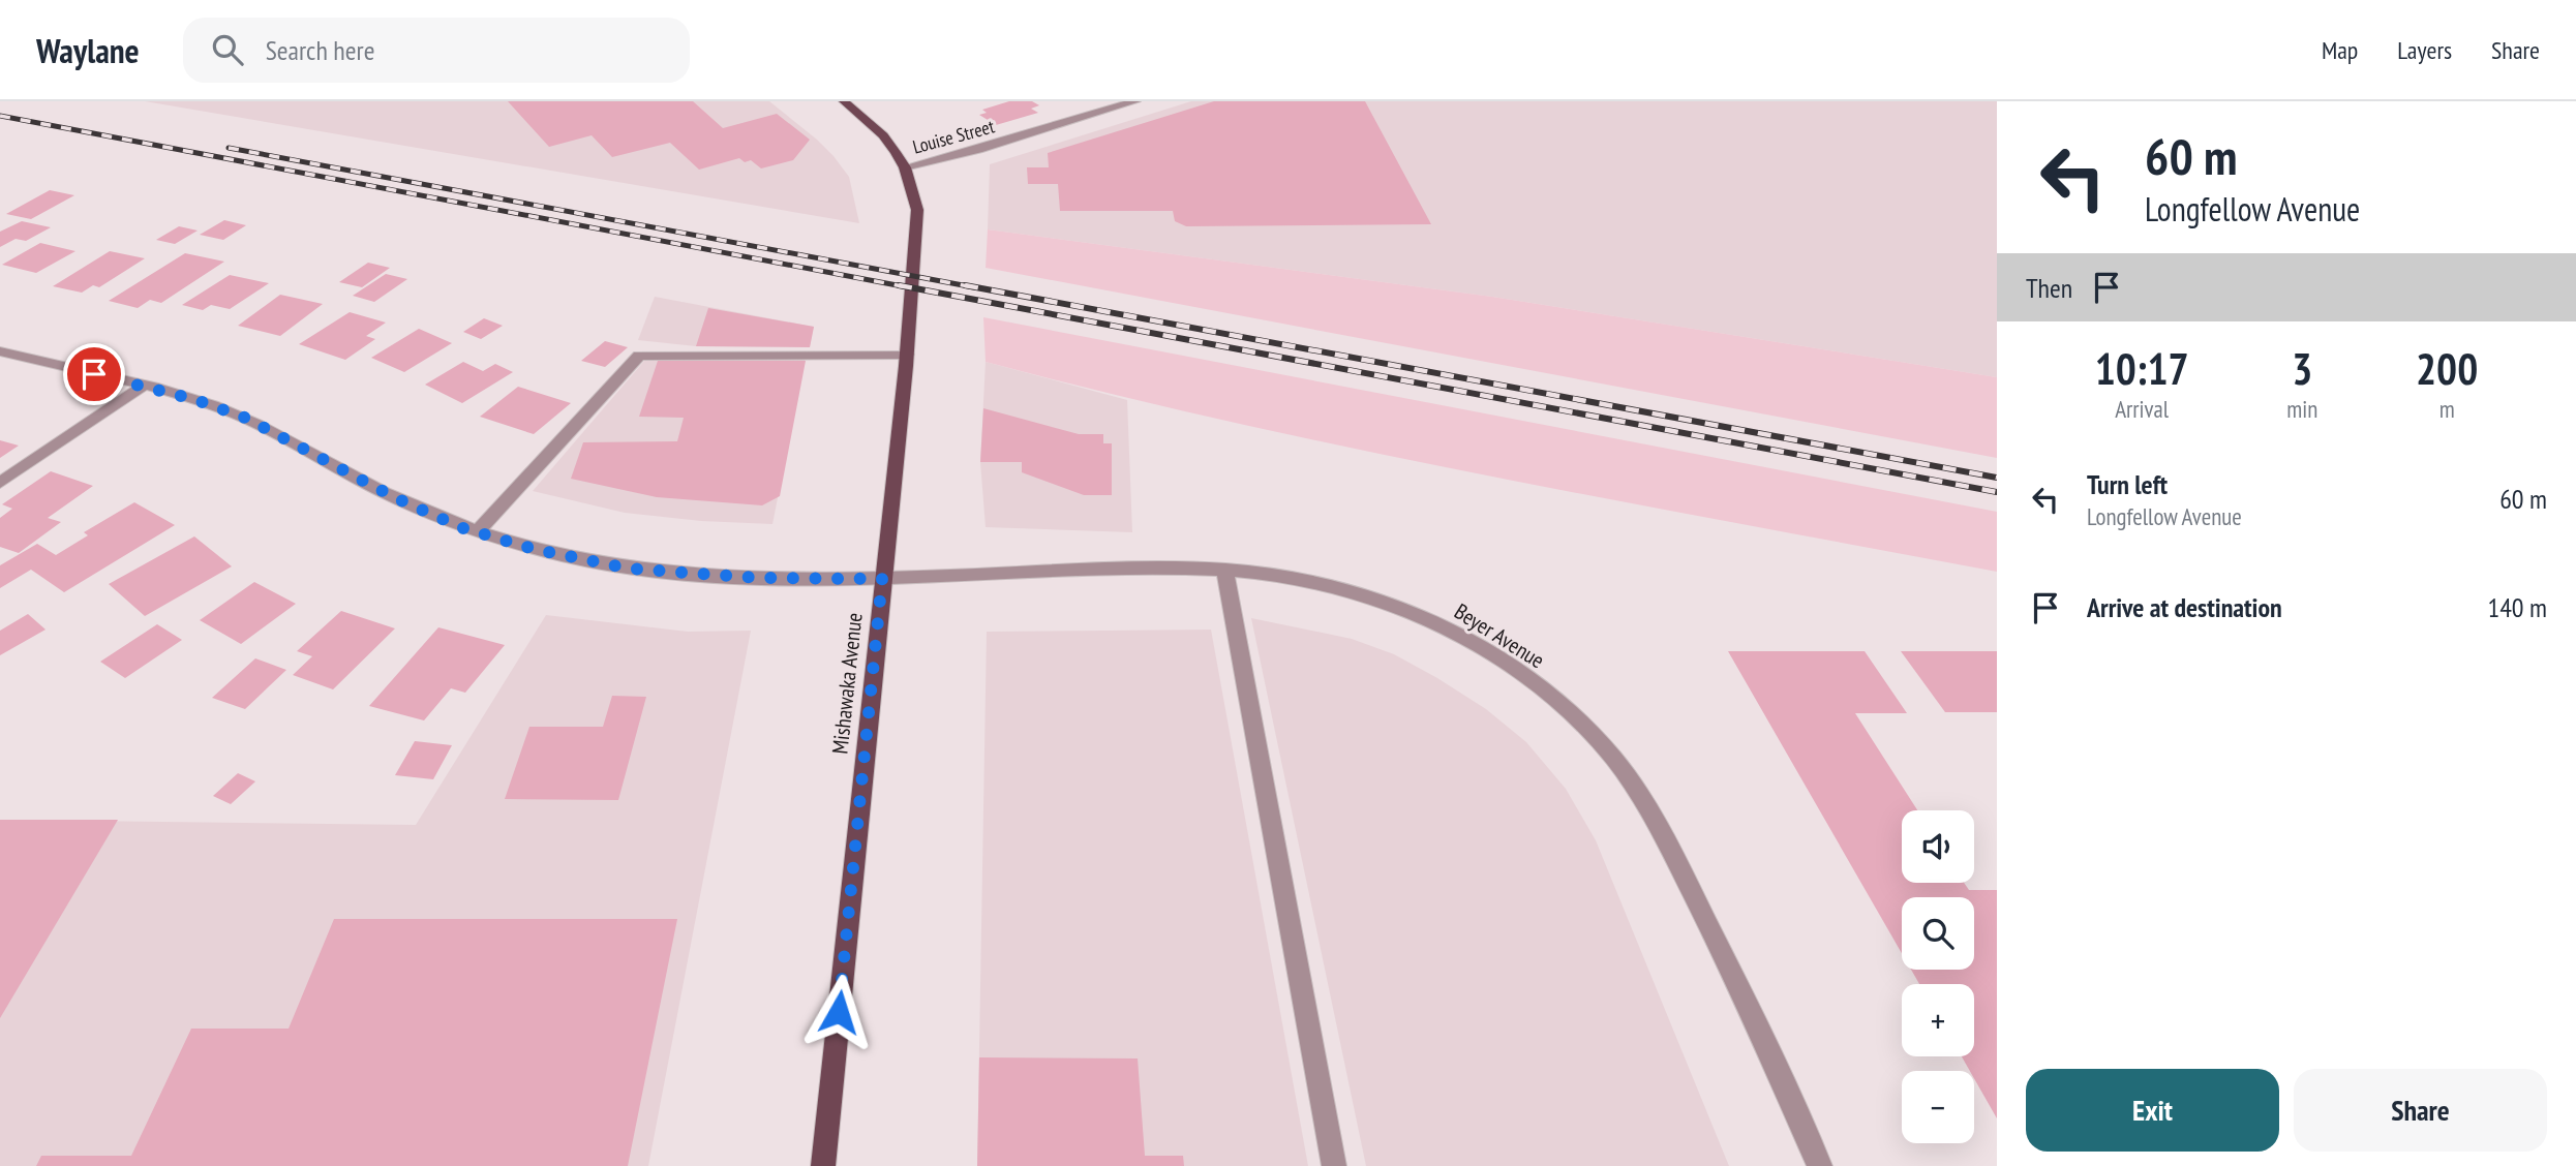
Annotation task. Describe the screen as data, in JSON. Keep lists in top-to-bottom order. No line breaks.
{"streets":{"main road":["Mishawaka Avenue"],"street":["Louise Street","Beyer Avenue"]},"crossings":[["Louise Street","Mishawaka Avenue"],["Beyer Avenue","Mishawaka Avenue"]],"page":{"header":"Waylane","search":"Search here","nav":["Map","Layers","Share"],"turn":["60 m","Longfellow Avenue"],"then":"Then","eta":["10:17","Arrival","3","min","200","m"],"list":[{"name":"Turn left","note":"Longfellow Avenue","value":"60 m"},{"name":"Arrive at destination","value":"140 m"}],"map_buttons":["+","−"],"buttons":["Exit","Share"]}}
